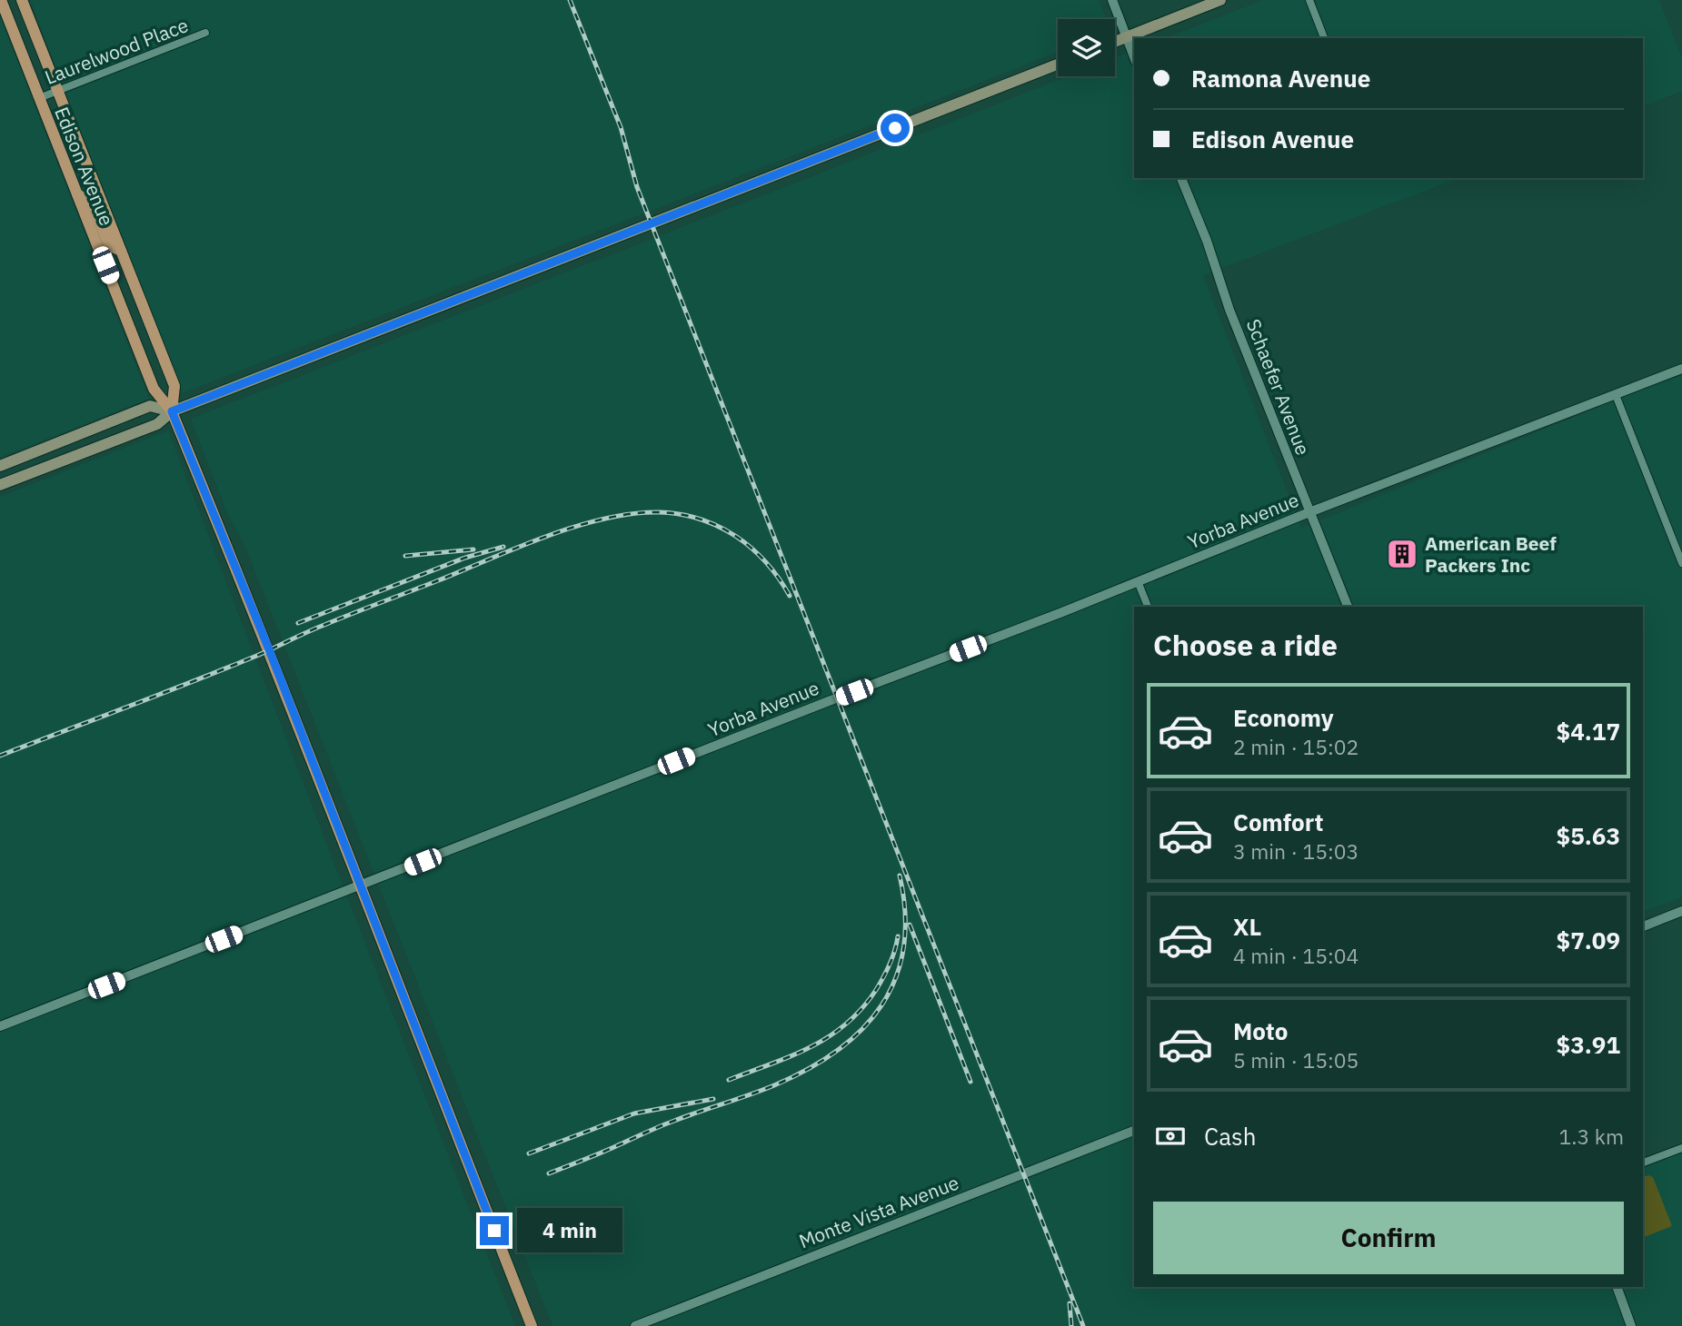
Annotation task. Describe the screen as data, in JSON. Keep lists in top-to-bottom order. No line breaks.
{"streets":{"main road":["Edison Avenue"],"street":["Laurelwood Place","Schaefer Avenue","Yorba Avenue","Monte Vista Avenue"]},"crossings":[["Laurelwood Place","Edison Avenue"],["Edison Avenue","Yorba Avenue"],["Schaefer Avenue","Yorba Avenue"]],"places":{"building":["American Beef Packers Inc"]},"page":{"banner":["Ramona Avenue","Edison Avenue"],"heading":"Choose a ride","list":[{"name":"Economy","note":"2 min · 15:02","value":"$4.17"},{"name":"Comfort","note":"3 min · 15:03","value":"$5.63"},{"name":"XL","note":"4 min · 15:04","value":"$7.09"},{"name":"Moto","note":"5 min · 15:05","value":"$3.91"}],"pay":["Cash","1.3 km"],"buttons":"Confirm","bubble":"4 min"}}
